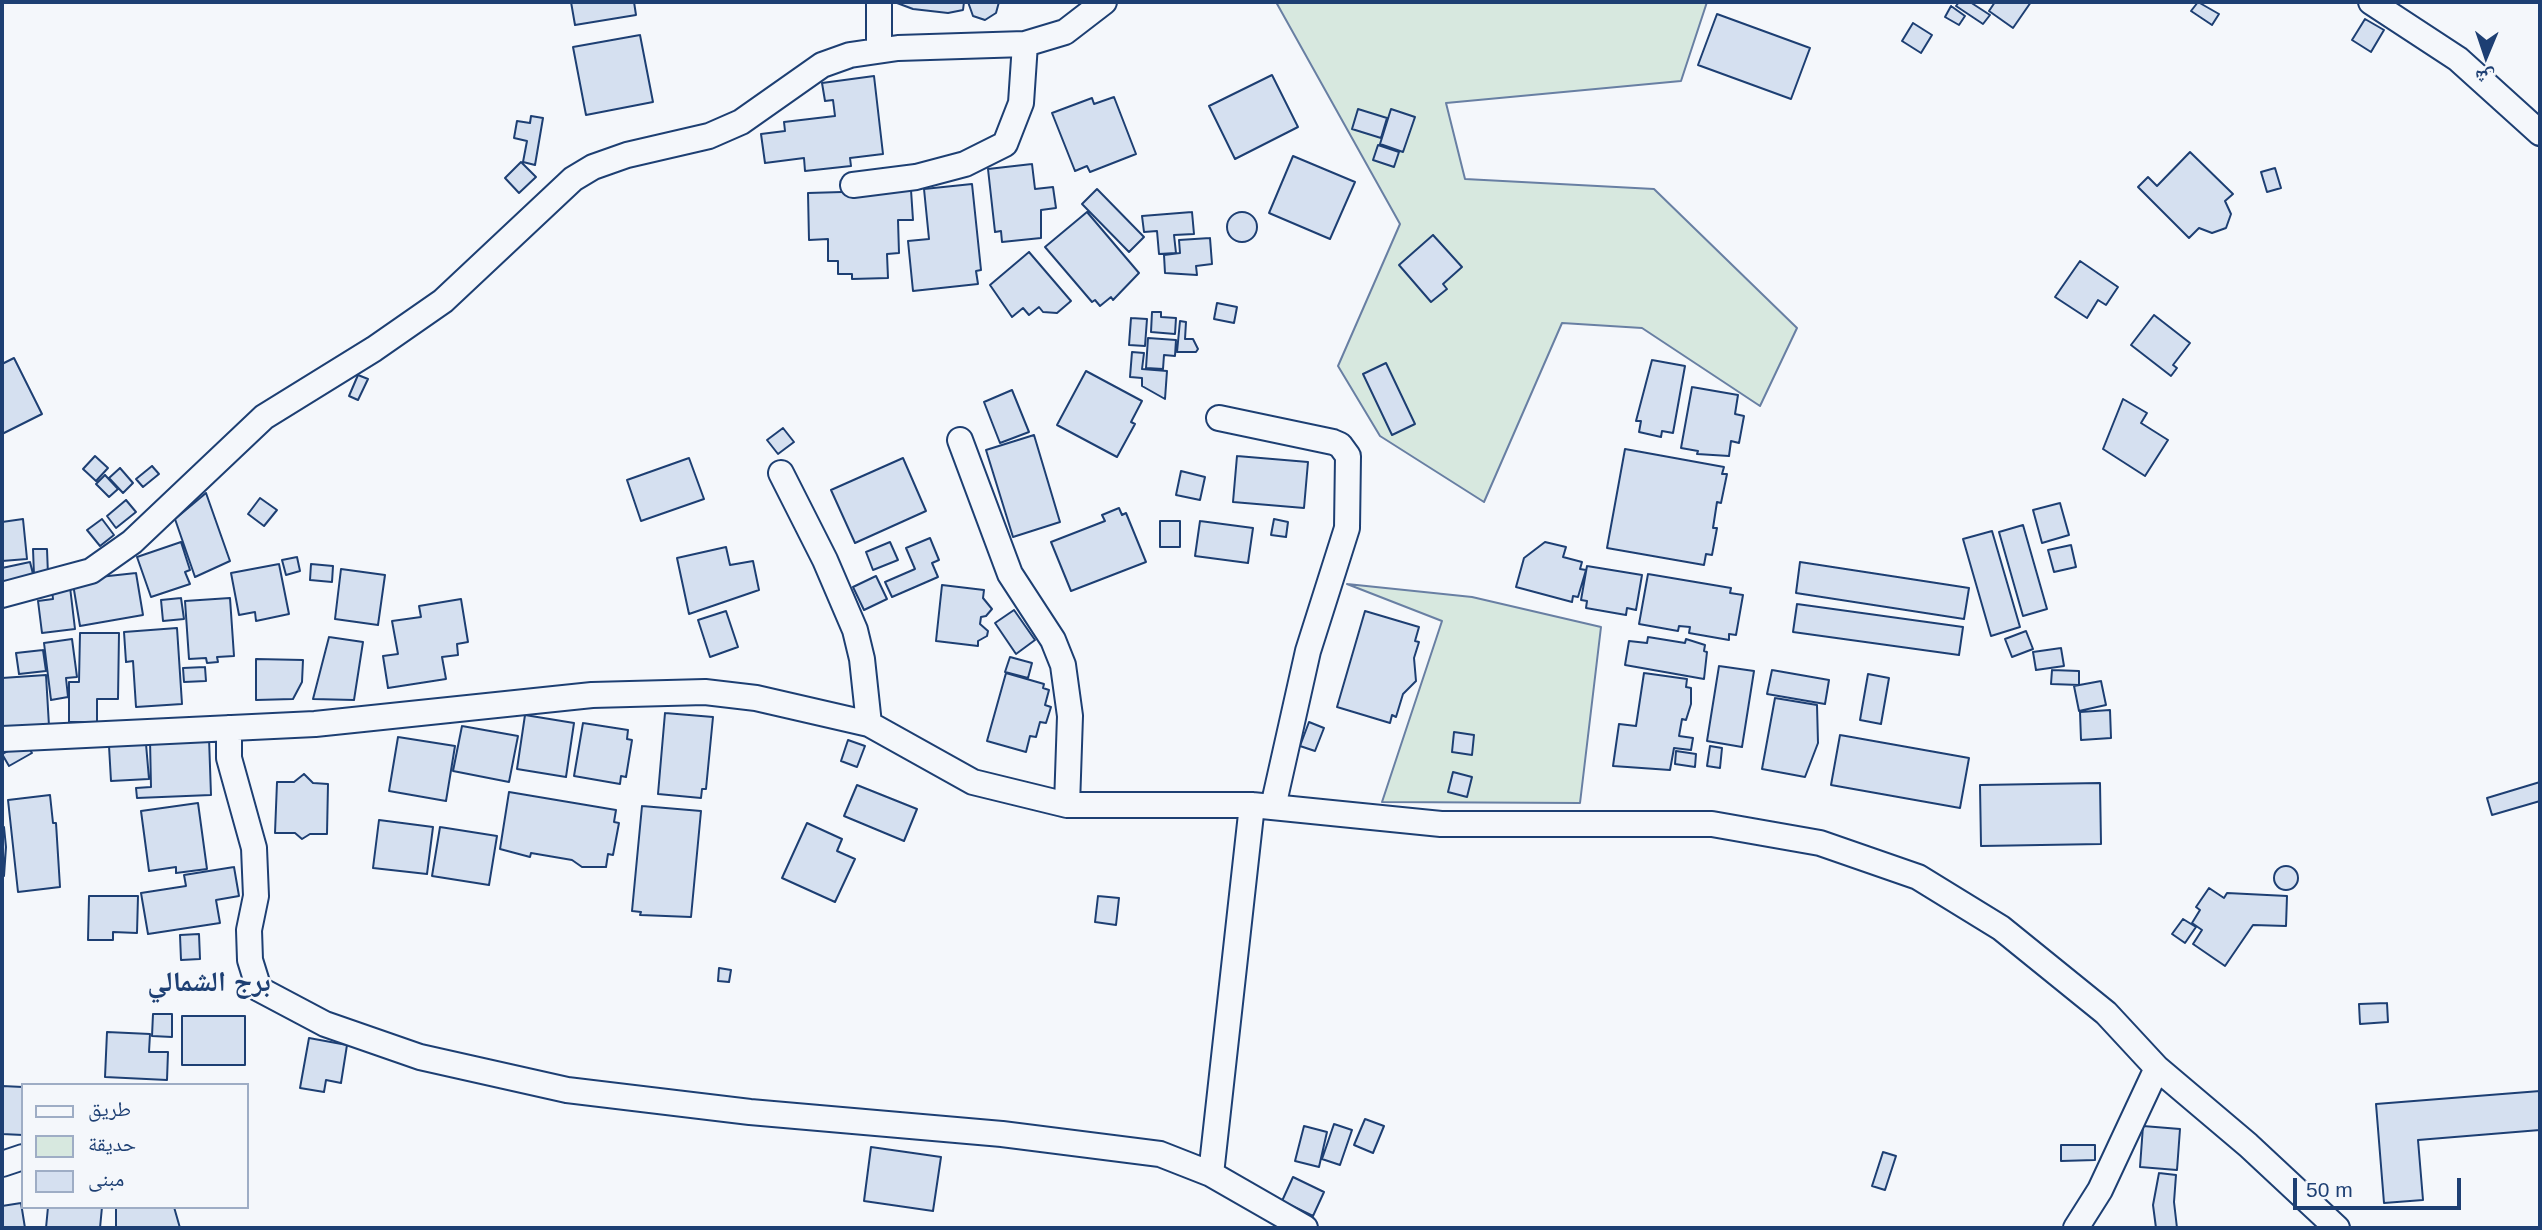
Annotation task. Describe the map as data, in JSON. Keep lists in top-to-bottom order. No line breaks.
{"districts":["برج الشمالي"],"legend":["طريق","حديقة","مبنى"],"scale_bar":"50 m","north":"bottom"}
